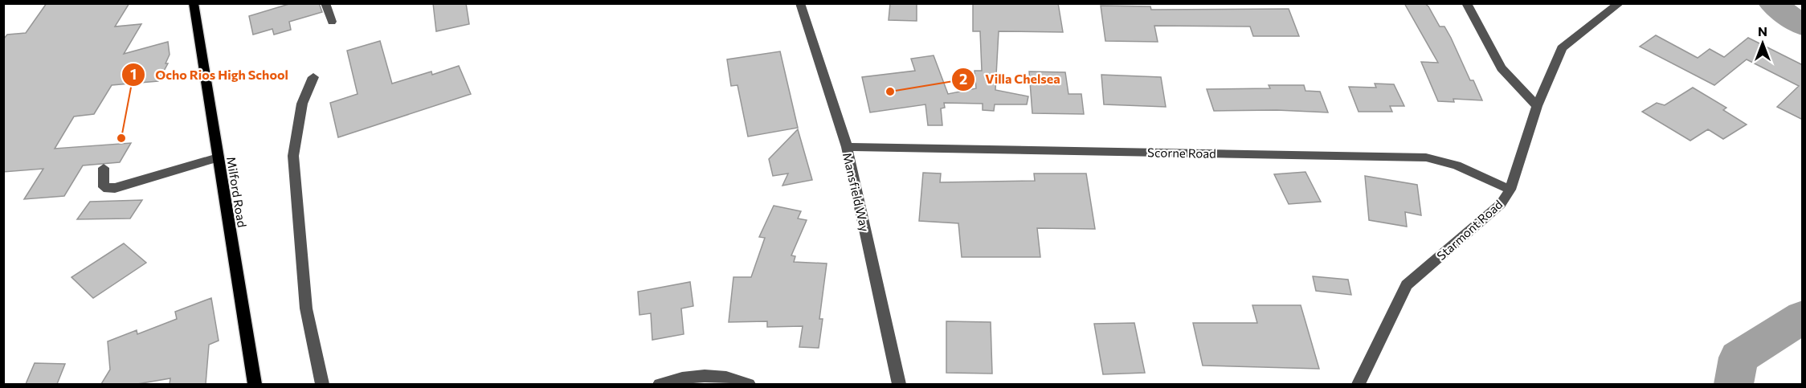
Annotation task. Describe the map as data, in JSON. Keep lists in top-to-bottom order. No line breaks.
{"streets":{"main road":["Milford Road"],"street":["Scorne Road","Mansfield Way","Starmont Road"]},"crossings":[["Scorne Road","Mansfield Way"],["Scorne Road","Starmont Road"]],"places":["Villa Chelsea","Ocho Rios High School"],"north":"top"}
